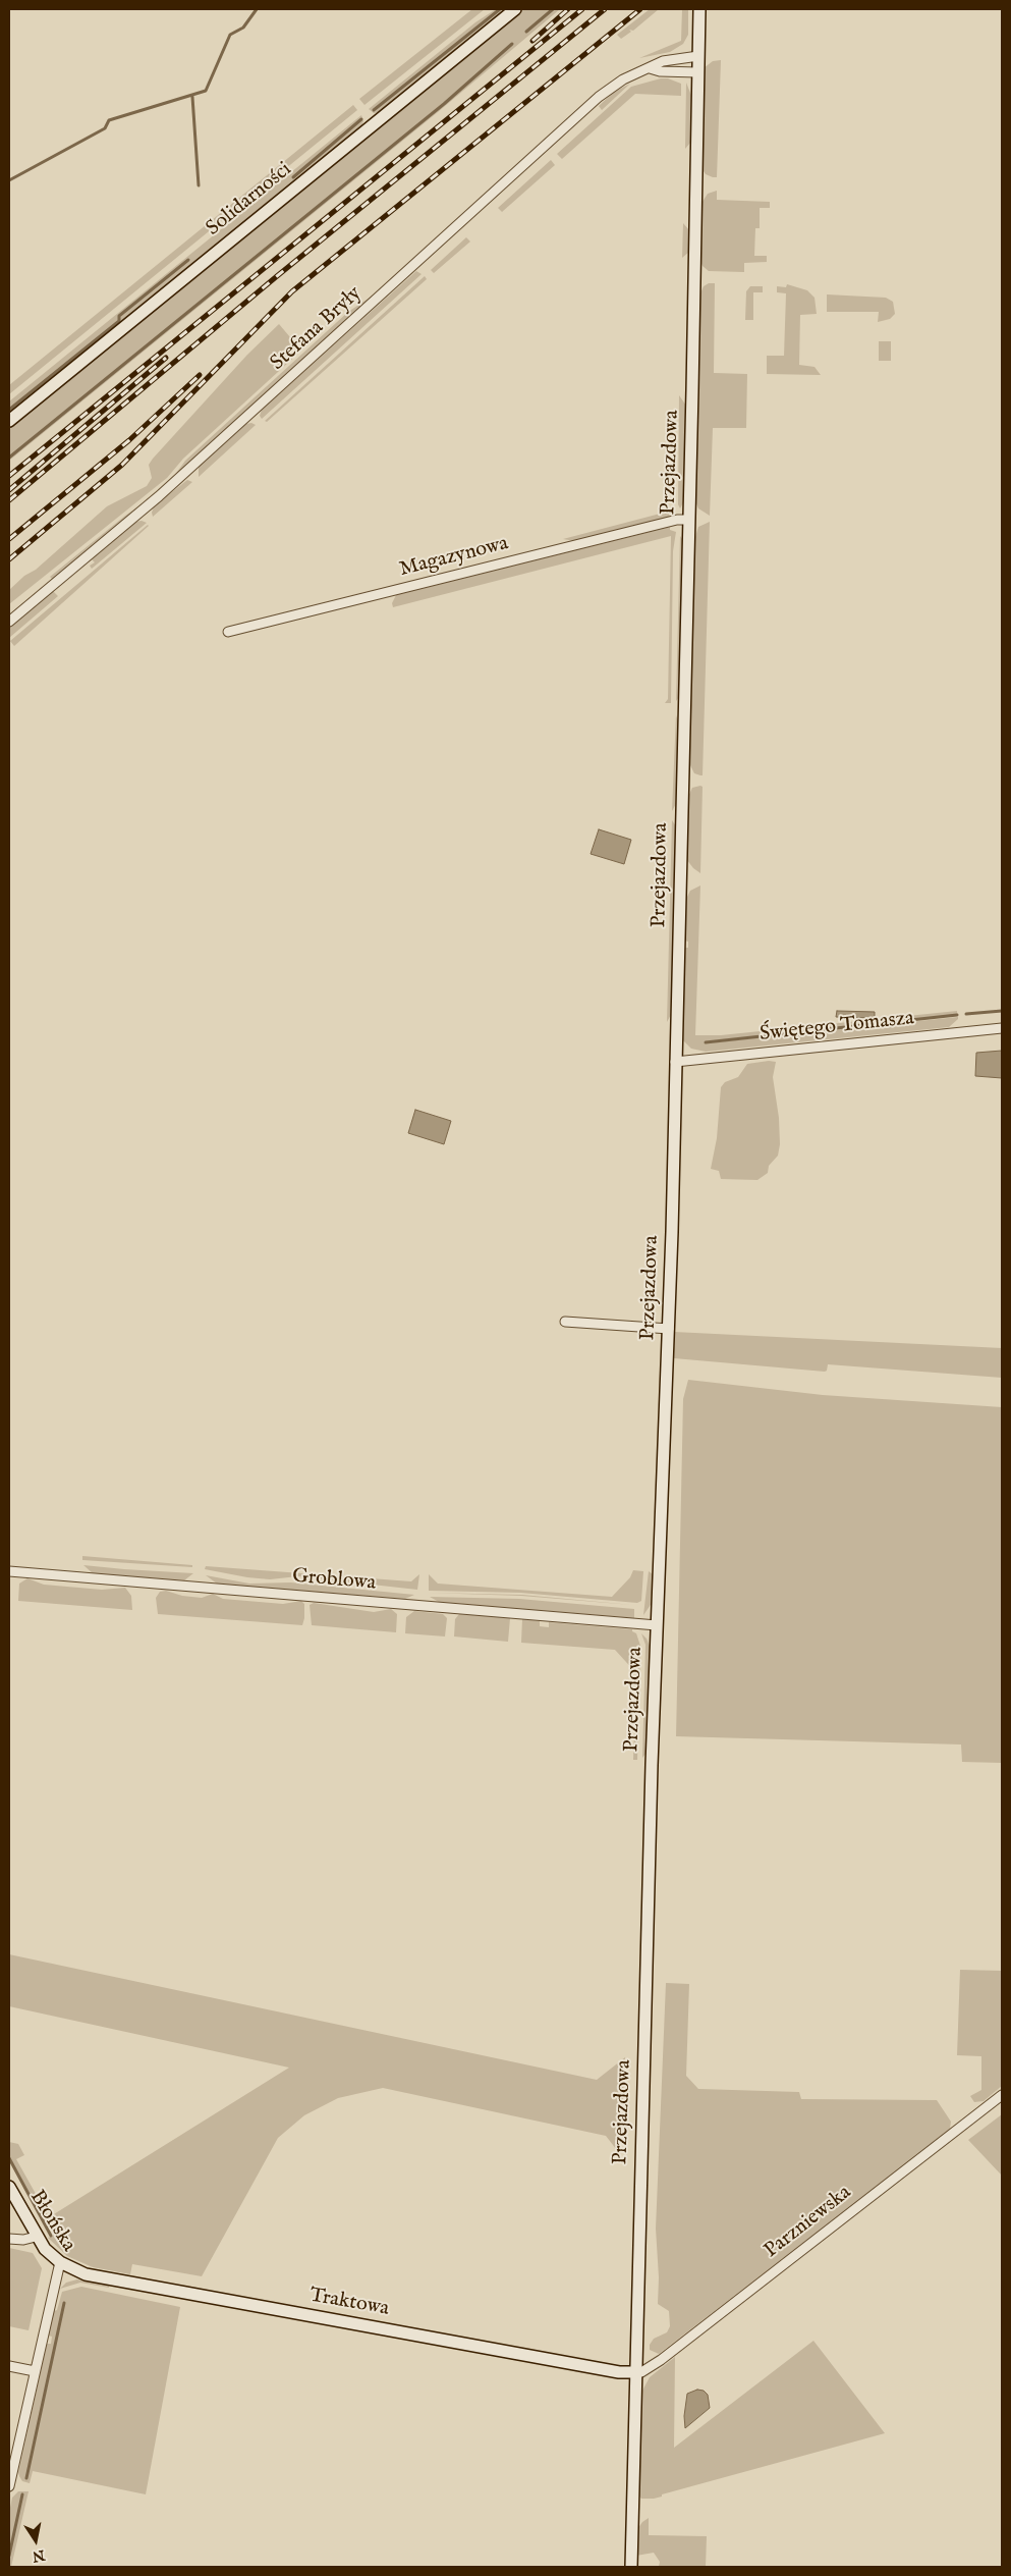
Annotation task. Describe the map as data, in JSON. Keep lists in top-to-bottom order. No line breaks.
{"streets":{"street":["Solidarności","Stefana Bryły","Przejazdowa","Magazynowa","Świętego Tomasza","Groblowa","Błońska","Parzniewska","Traktowa"]},"crossings":[["Stefana Bryły","Przejazdowa"],["Przejazdowa","Magazynowa"],["Przejazdowa","Świętego Tomasza"],["Przejazdowa","Groblowa"],["Przejazdowa","Parzniewska"],["Przejazdowa","Traktowa"],["Błońska","Traktowa"],["Parzniewska","Traktowa"]],"north":"bottom"}
